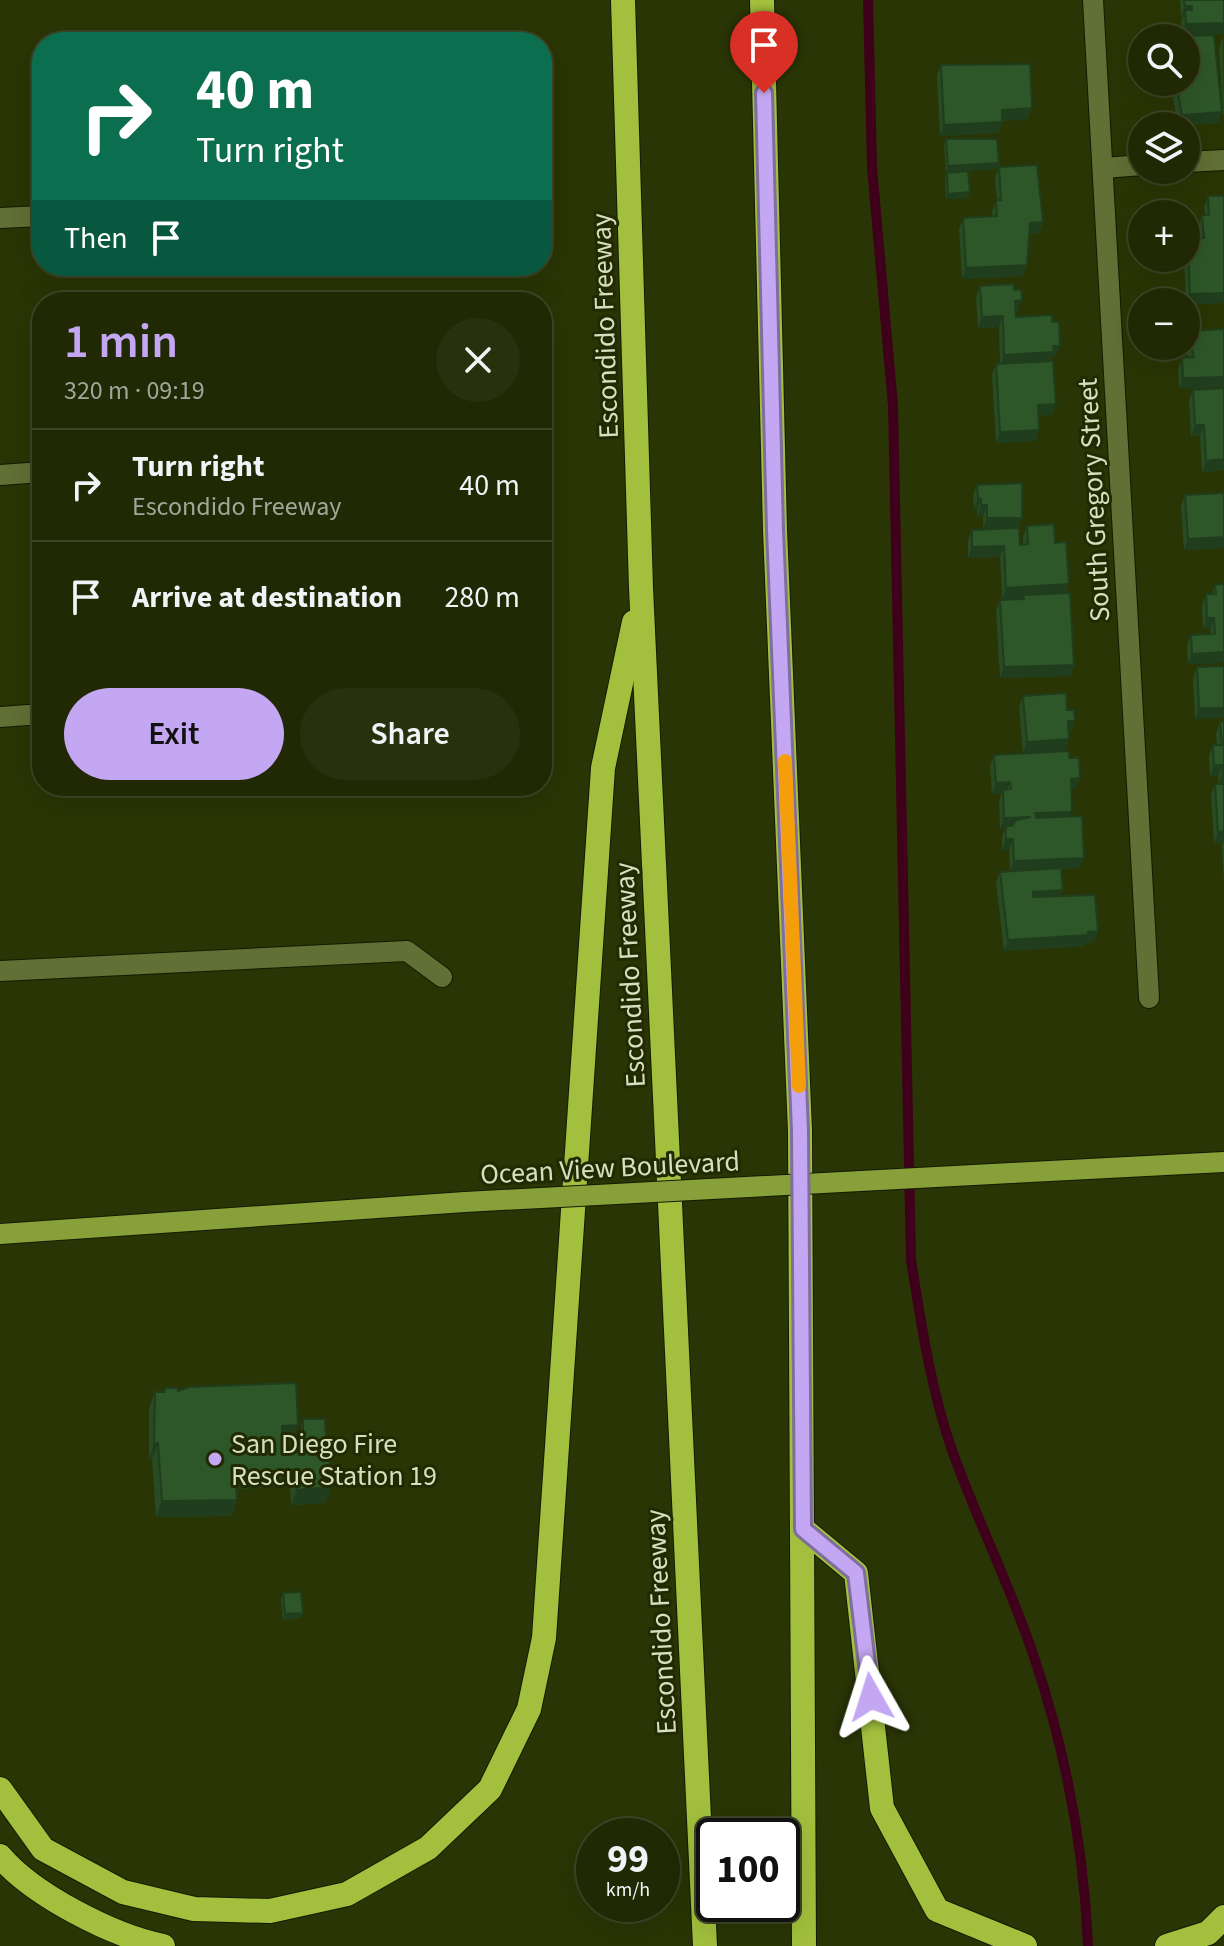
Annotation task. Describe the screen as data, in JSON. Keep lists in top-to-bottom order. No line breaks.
{"streets":{"highway":["Escondido Freeway"],"main road":["Ocean View Boulevard"],"street":["South Gregory Street"]},"places":["San Diego Fire Rescue Station 19"],"page":{"map_buttons":["+","−"],"turn":["40 m","Turn right"],"then":"Then","heading":["1 min","320 m · 09:19"],"list":[{"name":"Turn right","note":"Escondido Freeway","value":"40 m"},{"name":"Arrive at destination","value":"280 m"}],"buttons":["Exit","Share"],"speed":"99 km/h","limit":"100"}}
